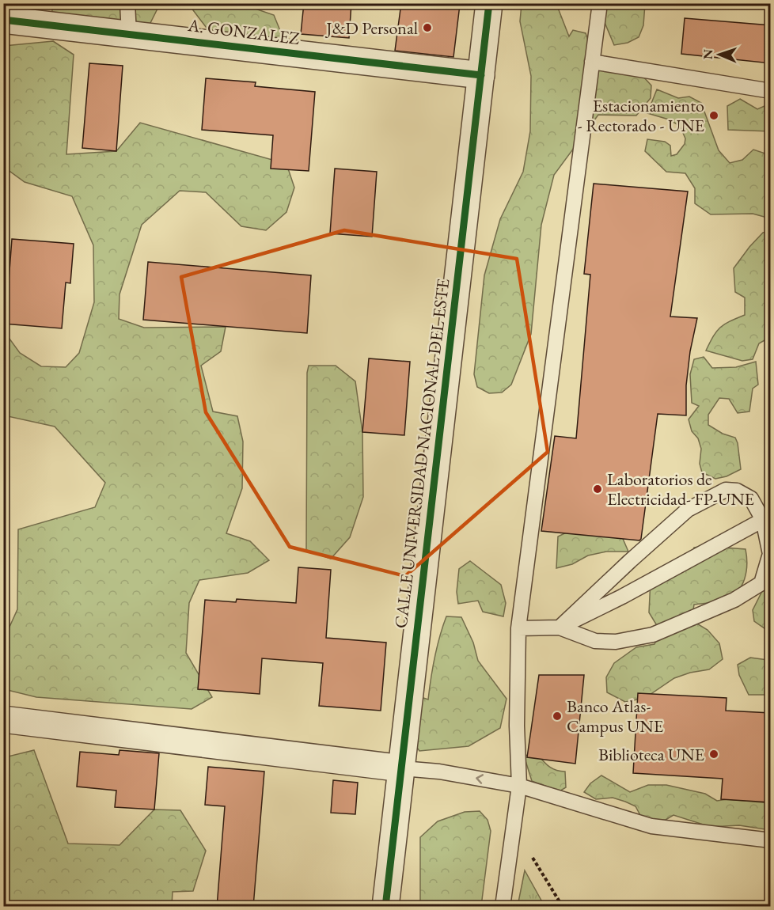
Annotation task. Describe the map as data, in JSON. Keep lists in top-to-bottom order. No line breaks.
{"streets":{"street":["A. GONZALEZ","CALLE UNIVERSIDAD NACIONAL DEL ESTE"]},"crossings":[["A. GONZALEZ","CALLE UNIVERSIDAD NACIONAL DEL ESTE"]],"places":["J&D Personal","Estacionamiento - Rectorado - UNE","Laboratorios de Electricidad- FP-UNE","Banco Atlas- Campus UNE","Biblioteca UNE"],"north":"left"}
